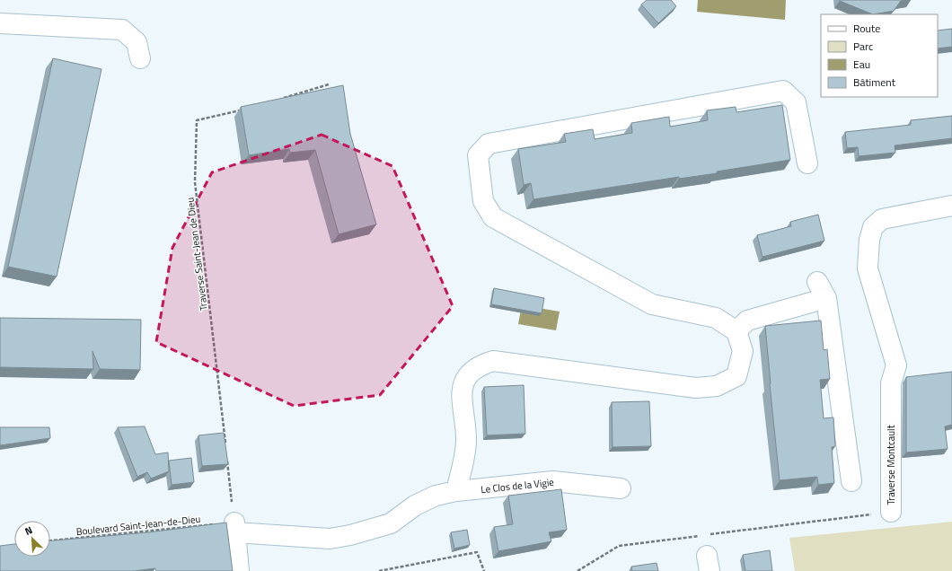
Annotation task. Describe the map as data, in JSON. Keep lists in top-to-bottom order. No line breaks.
{"streets":{"street":["Traverse Montcault","Le Clos de la Vigie"],"path":["Traverse Saint-Jean de Dieu","Boulevard Saint-Jean-de-Dieu"]},"crossings":[["Le Clos de la Vigie","Boulevard Saint-Jean-de-Dieu"]],"legend":["Route","Parc","Eau","Bâtiment"],"north":"top left"}
